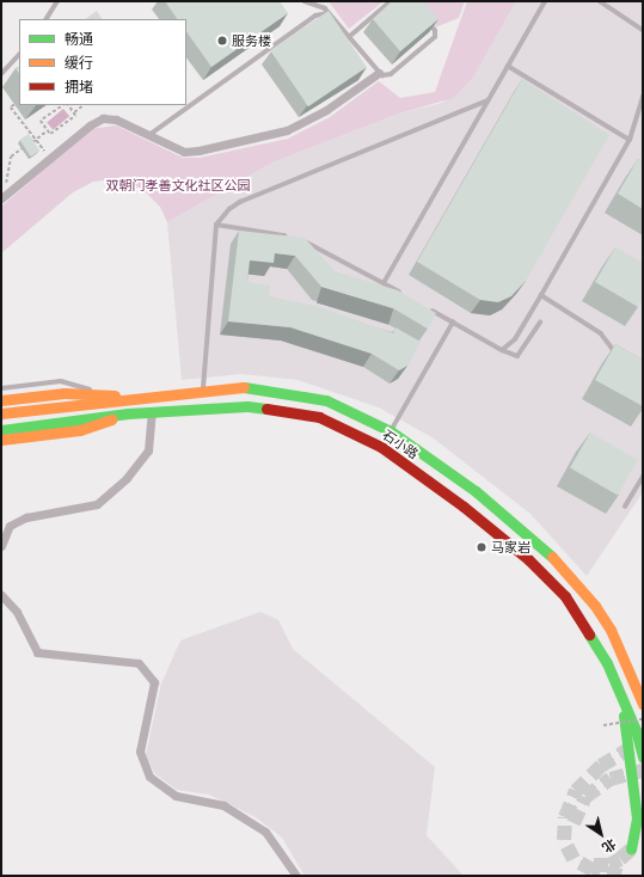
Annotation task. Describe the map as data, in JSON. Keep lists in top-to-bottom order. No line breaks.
{"streets":{"main road":["石小路"]},"parks":["双朝门孝善文化社区公园"],"places":["服务楼","马家岩"],"legend":["畅通","缓行","拥堵"],"north":"bottom right"}
